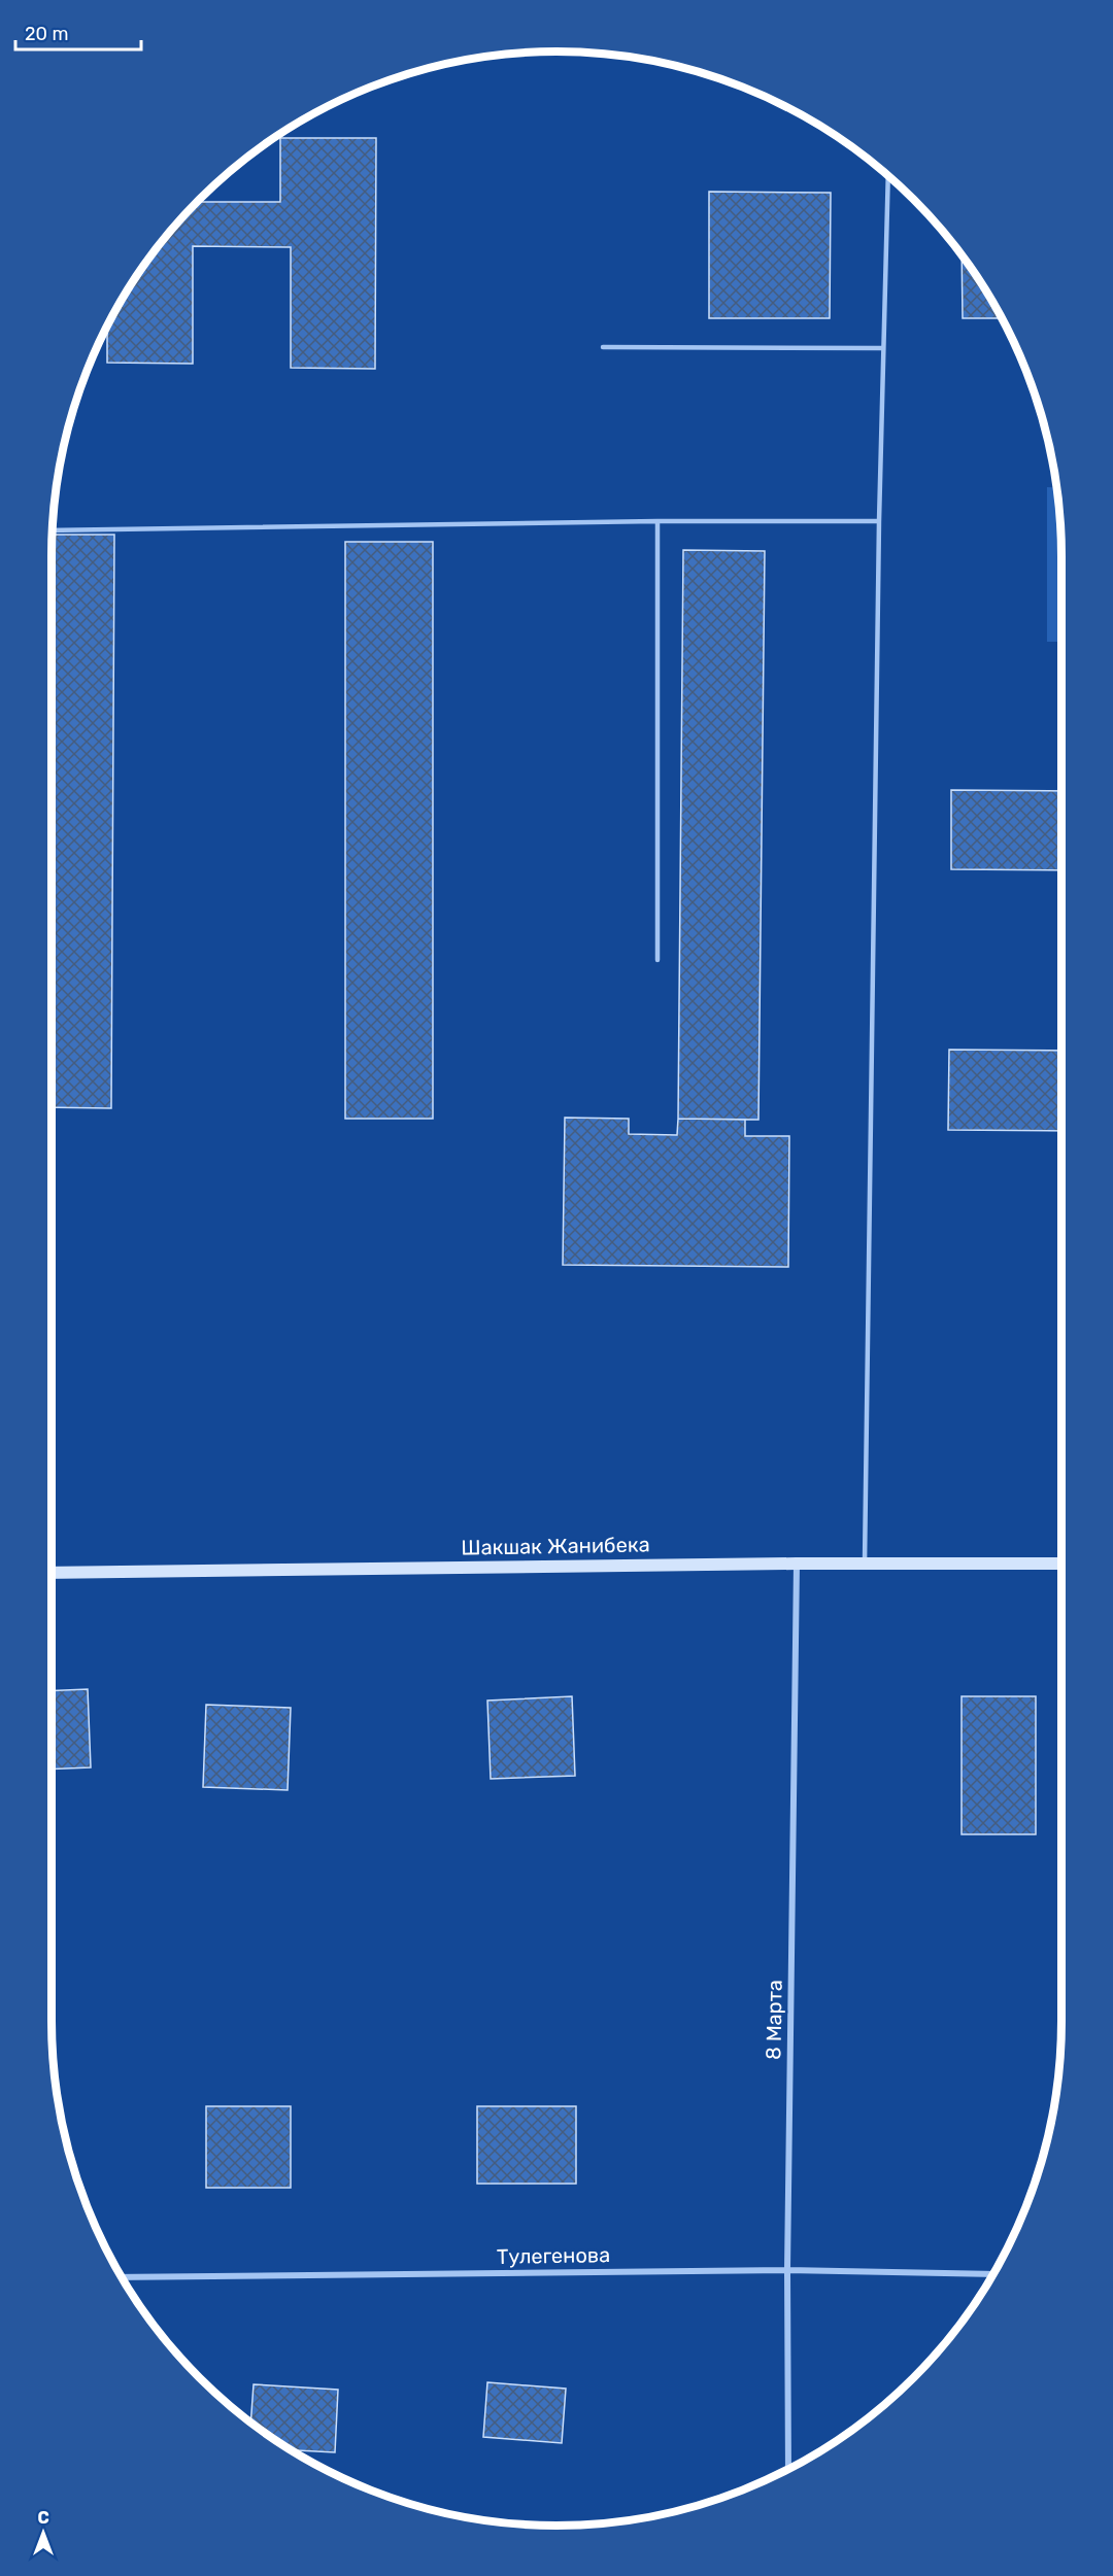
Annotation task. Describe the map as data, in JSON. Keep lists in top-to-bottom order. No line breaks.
{"streets":{"main road":["Шакшак Жанибека"],"street":["8 Марта","Тулегенова"]},"crossings":[["Шакшак Жанибека","8 Марта"],["8 Марта","Тулегенова"]],"scale_bar":"20 m","north":"top"}
